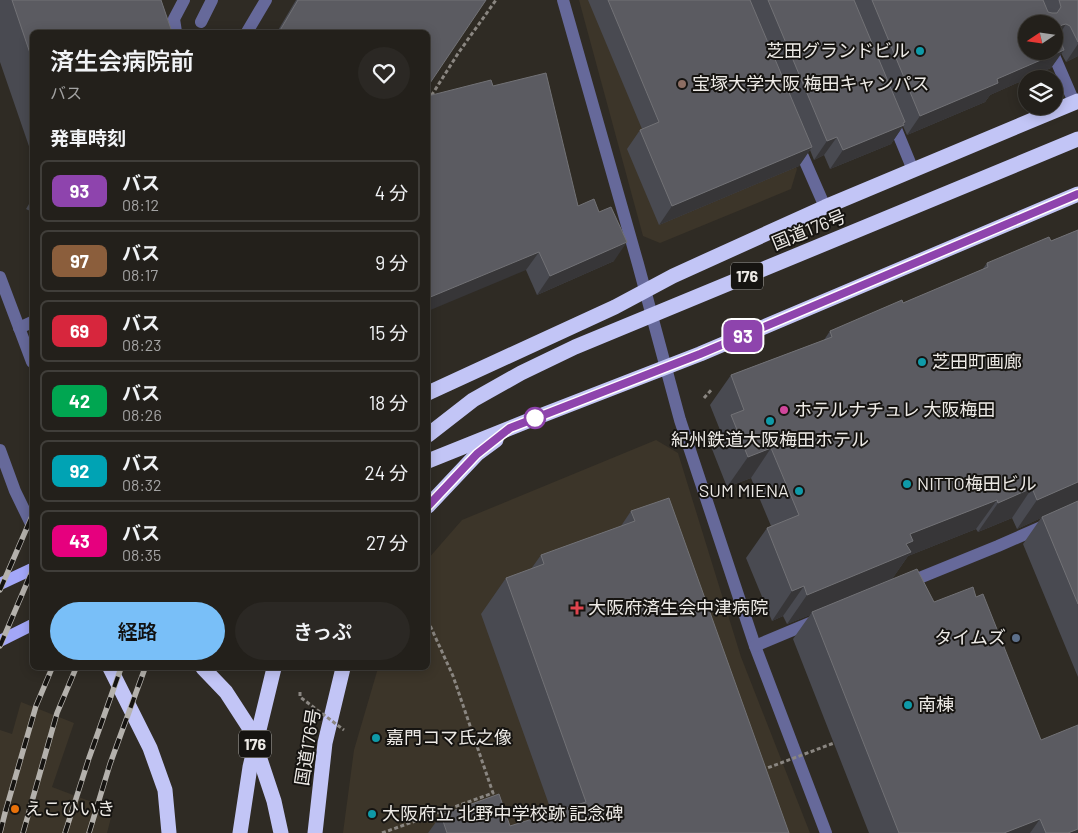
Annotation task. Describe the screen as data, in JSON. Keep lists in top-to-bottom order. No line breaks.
{"streets":{"highway":["国道176号","176"]},"places":{"other":["芝田グランドビル","宝塚大学大阪 梅田キャンパス","芝田町画廊","ホテルナチュレ 大阪梅田","紀州鉄道大阪梅田ホテル","NITTO梅田ビル","SUM MIENA","タイムズ","南棟","嘉門コマ氏之像","えこひいき","大阪府立 北野中学校跡 記念碑"],"health":["大阪府済生会中津病院"]},"lines":["bus line 93"],"north":"left","page":{"on_map":"93","heading":[["済生会病院前","バス"],"発車時刻"],"list":[{"mark":"93","name":"バス","note":"08:12","value":"4 分"},{"mark":"97","name":"バス","note":"08:17","value":"9 分"},{"mark":"69","name":"バス","note":"08:23","value":"15 分"},{"mark":"42","name":"バス","note":"08:26","value":"18 分"},{"mark":"92","name":"バス","note":"08:32","value":"24 分"},{"mark":"43","name":"バス","note":"08:35","value":"27 分"}],"buttons":["経路","きっぷ"]}}
